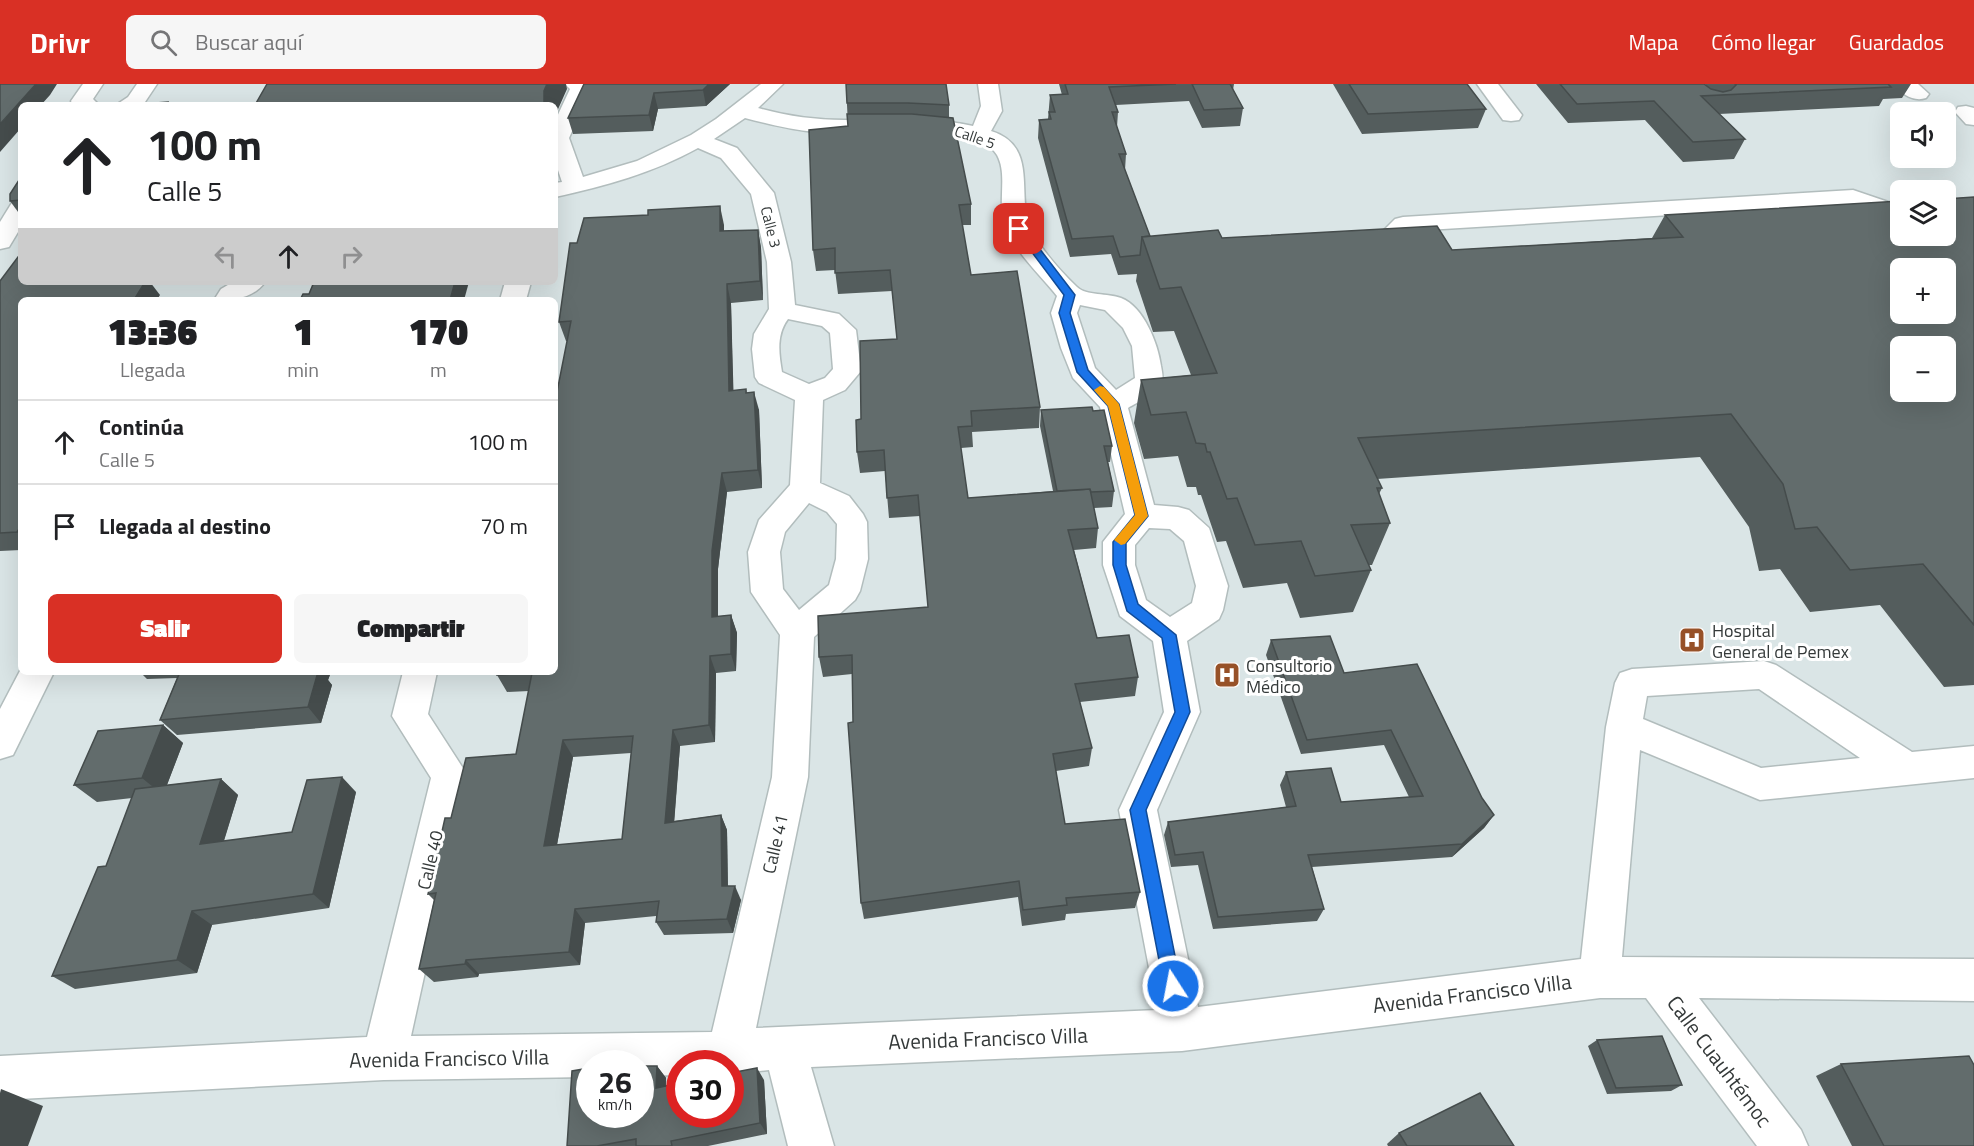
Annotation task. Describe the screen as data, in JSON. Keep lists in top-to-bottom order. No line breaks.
{"streets":{"street":["Calle 5","Calle 3","Calle 41","Calle 40","Avenida Francisco Villa","Calle Cuauhtémoc"]},"crossings":[["Calle 40","Avenida Francisco Villa"],["Avenida Francisco Villa","Calle Cuauhtémoc"]],"places":{"hospital":["Hospital General de Pemex","Consultorio Médico"]},"page":{"header":"Drivr","search":"Buscar aquí","nav":["Mapa","Cómo llegar","Guardados"],"map_buttons":["+","−"],"turn":["100 m","Calle 5"],"eta":["13:36","Llegada","1","min","170","m"],"list":[{"name":"Continúa","note":"Calle 5","value":"100 m"},{"name":"Llegada al destino","value":"70 m"}],"buttons":["Salir","Compartir"],"speed":"26 km/h","limit":"30"}}
